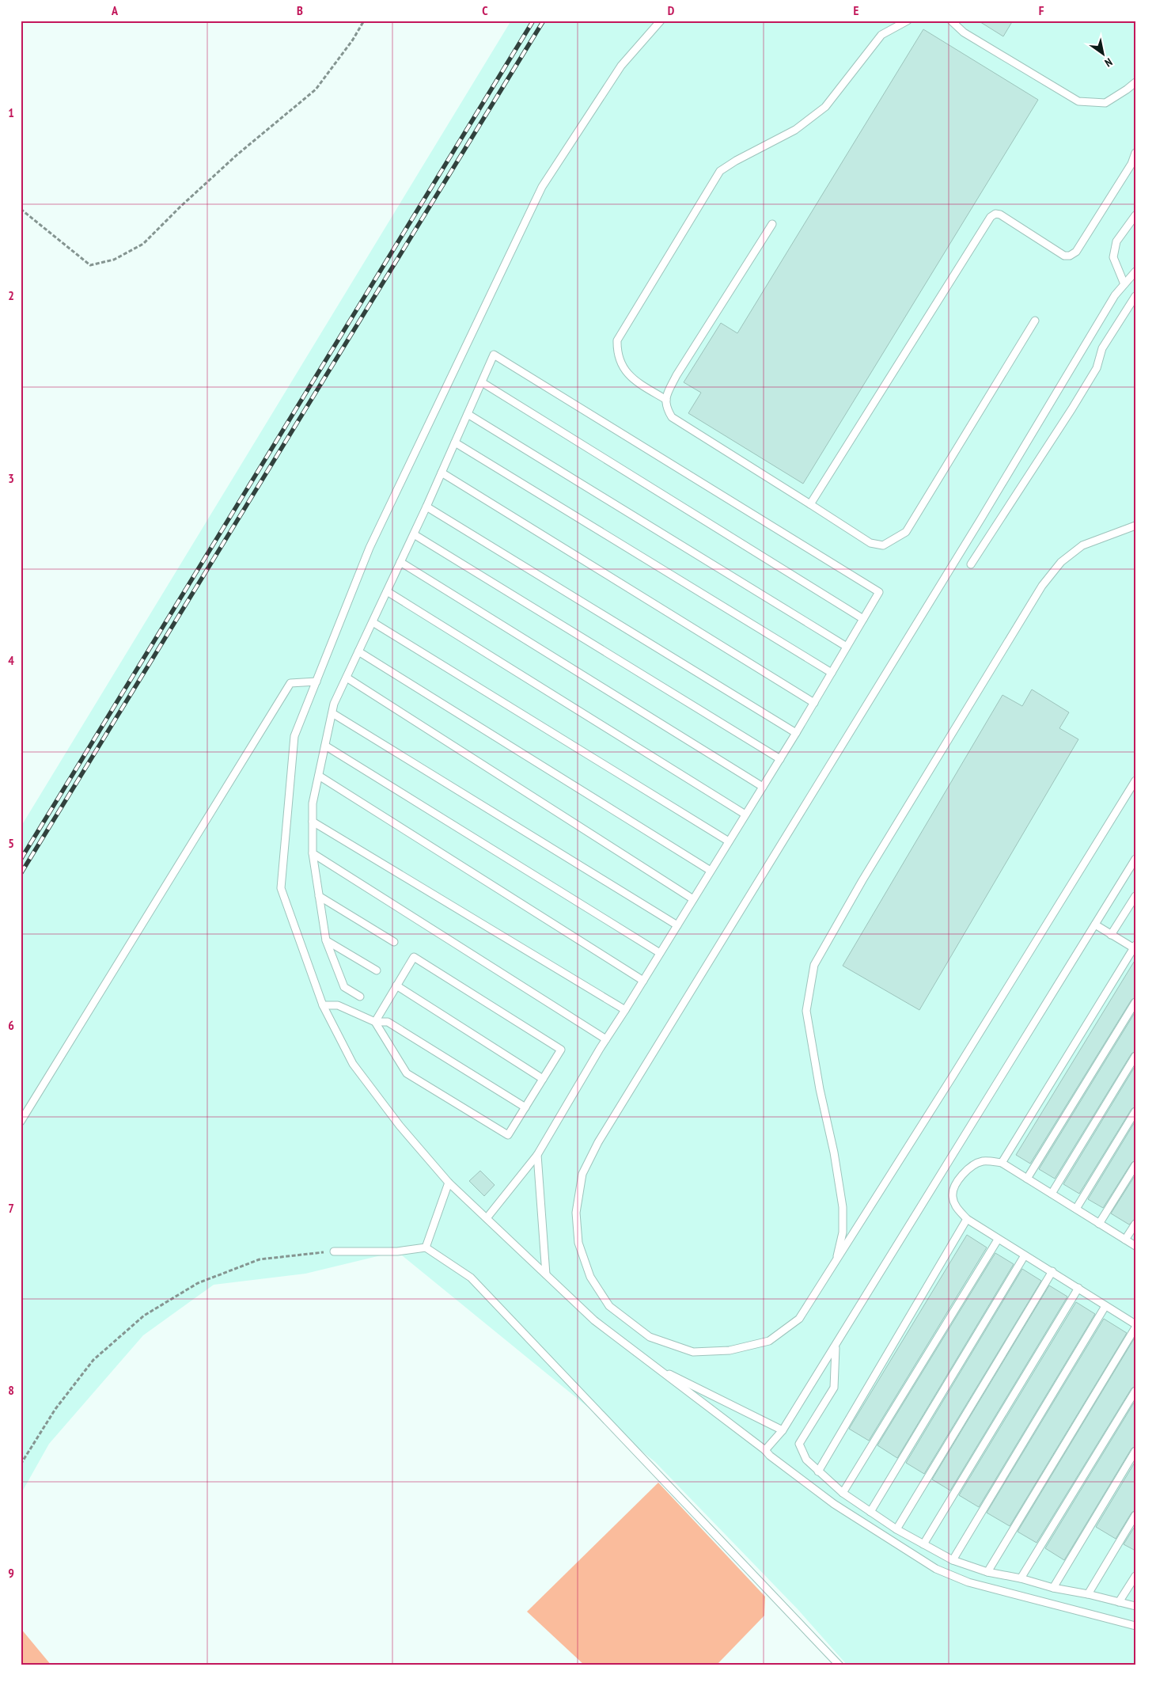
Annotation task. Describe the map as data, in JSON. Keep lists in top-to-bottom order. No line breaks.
{"north":"bottom right","grid":{"columns":["A","B","C","D","E","F"],"rows":["1","2","3","4","5","6","7","8","9"]}}
